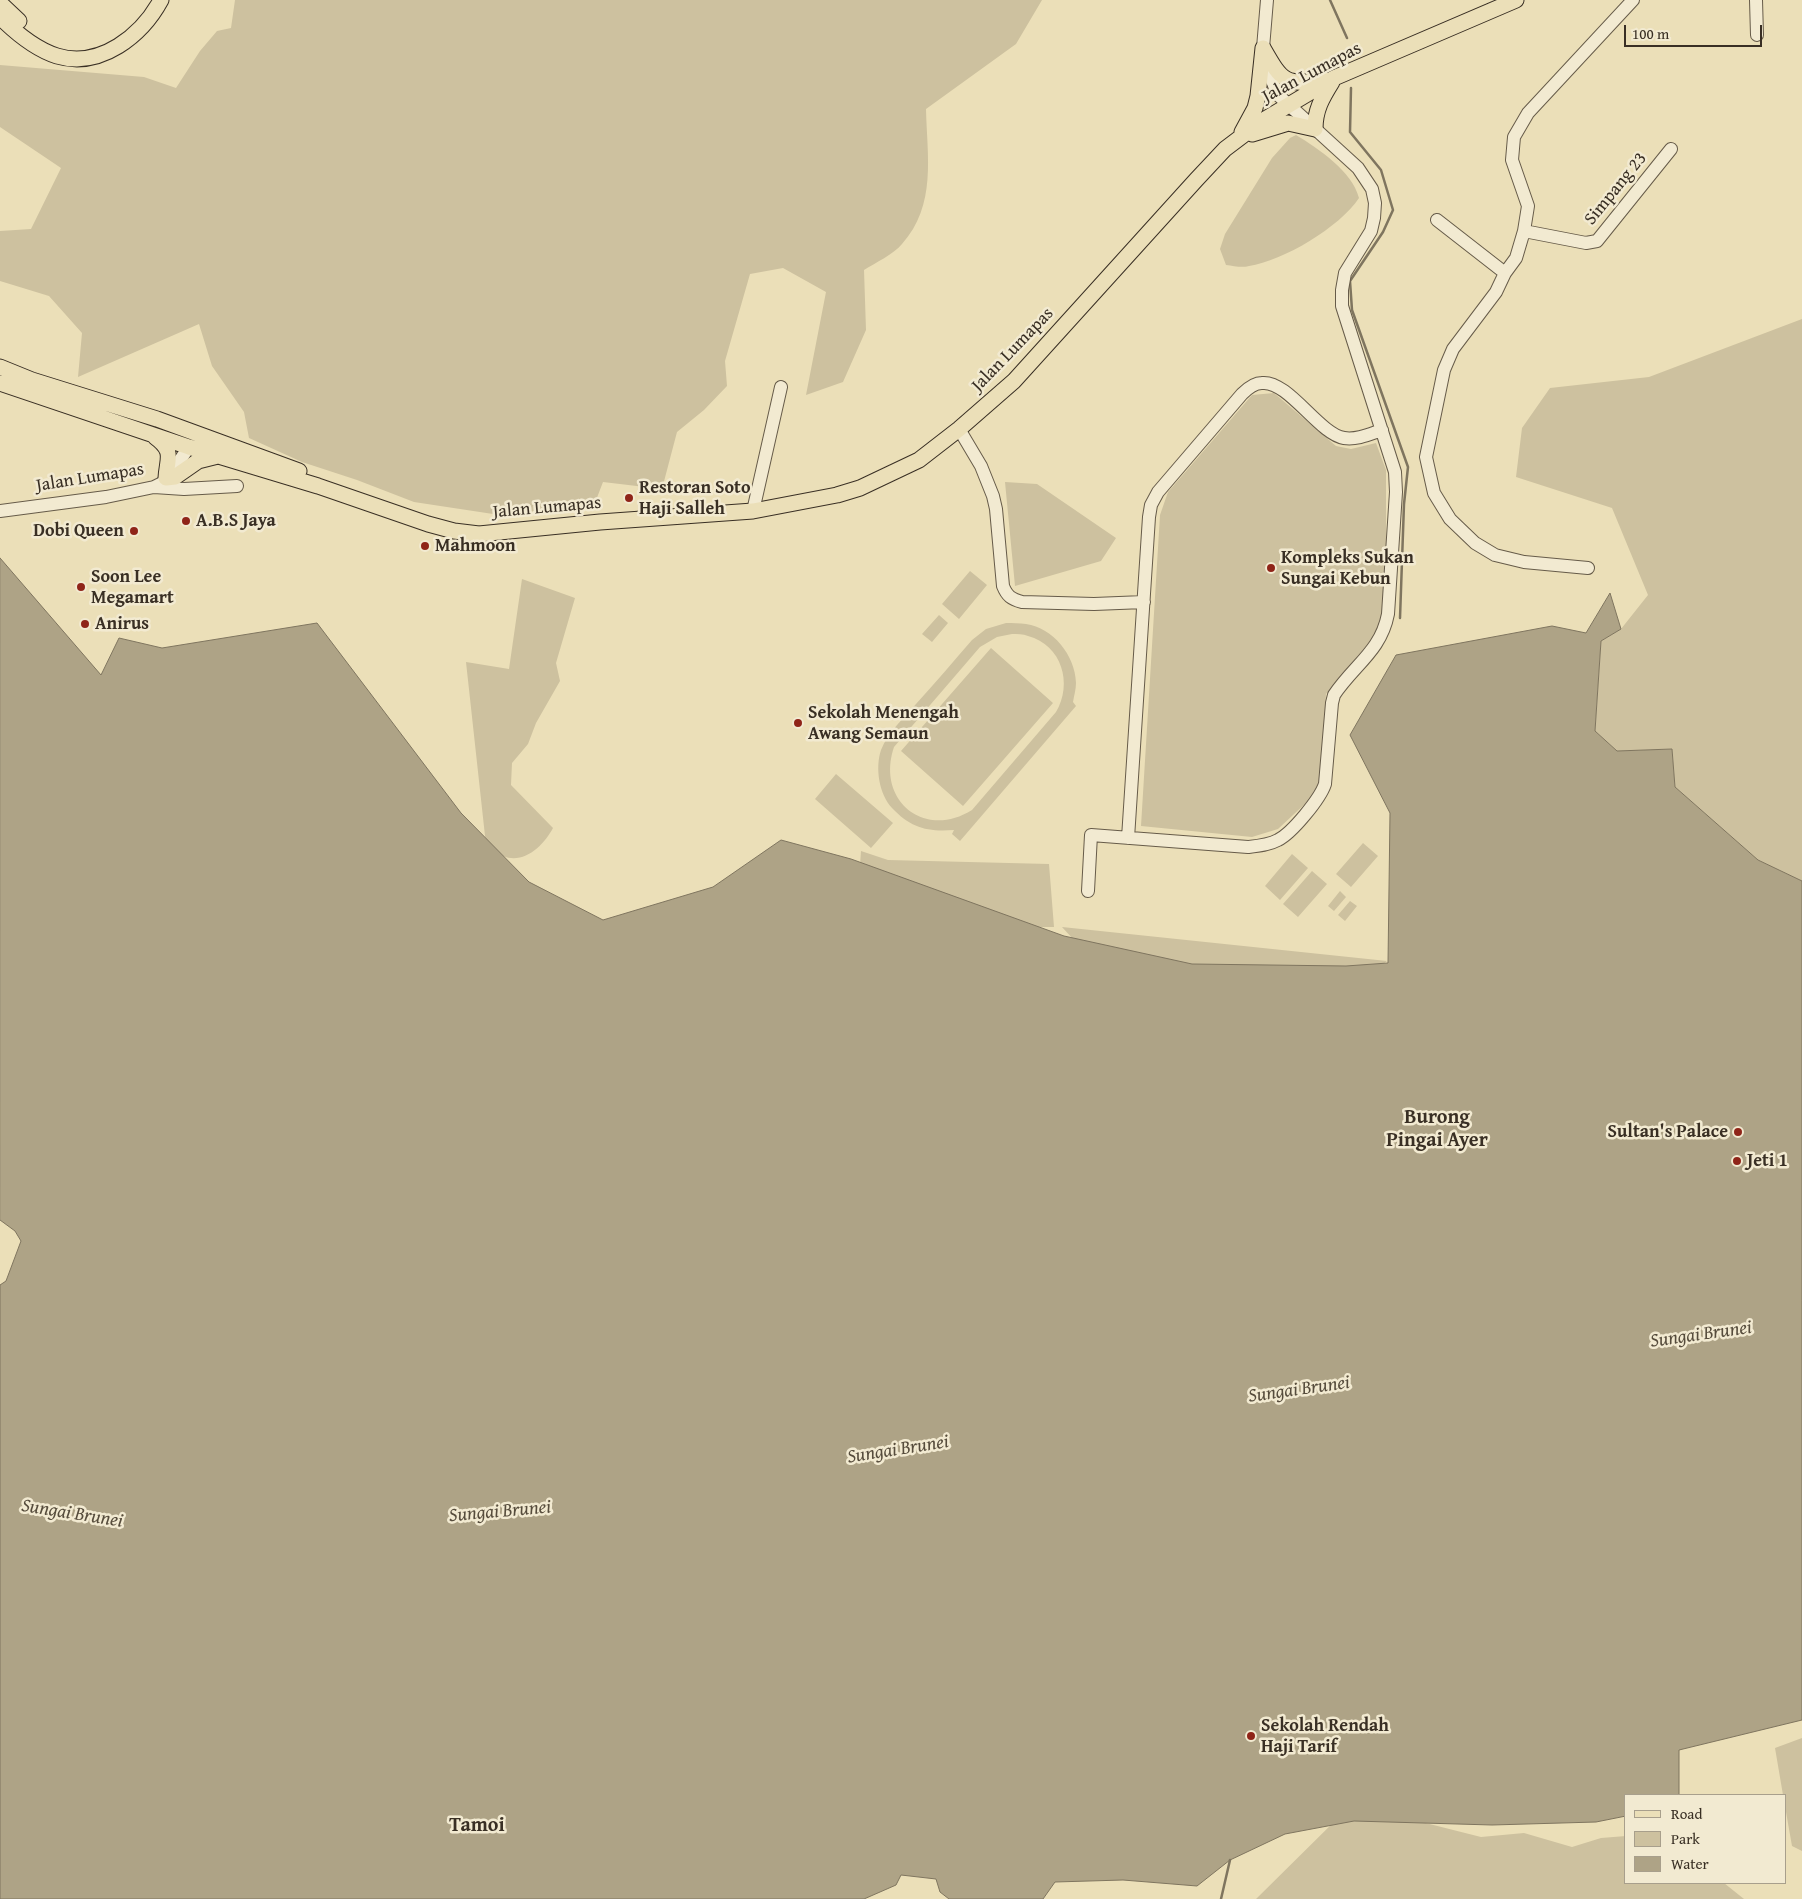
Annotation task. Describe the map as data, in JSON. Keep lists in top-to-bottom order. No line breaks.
{"streets":{"main road":["Jalan Lumapas"],"street":["Simpang 23"]},"districts":["Burong Pingai Ayer","Tamoi"],"water":["Sungai Brunei"],"places":["Restoran Soto Haji Salleh","A.B.S Jaya","Dobi Queen","Mahmoon","Kompleks Sukan Sungai Kebun","Soon Lee Megamart","Anirus","Sekolah Menengah Awang Semaun","Sultan's Palace","Jeti 1","Sekolah Rendah Haji Tarif"],"legend":["Road","Park","Water"],"scale_bar":"100 m"}
